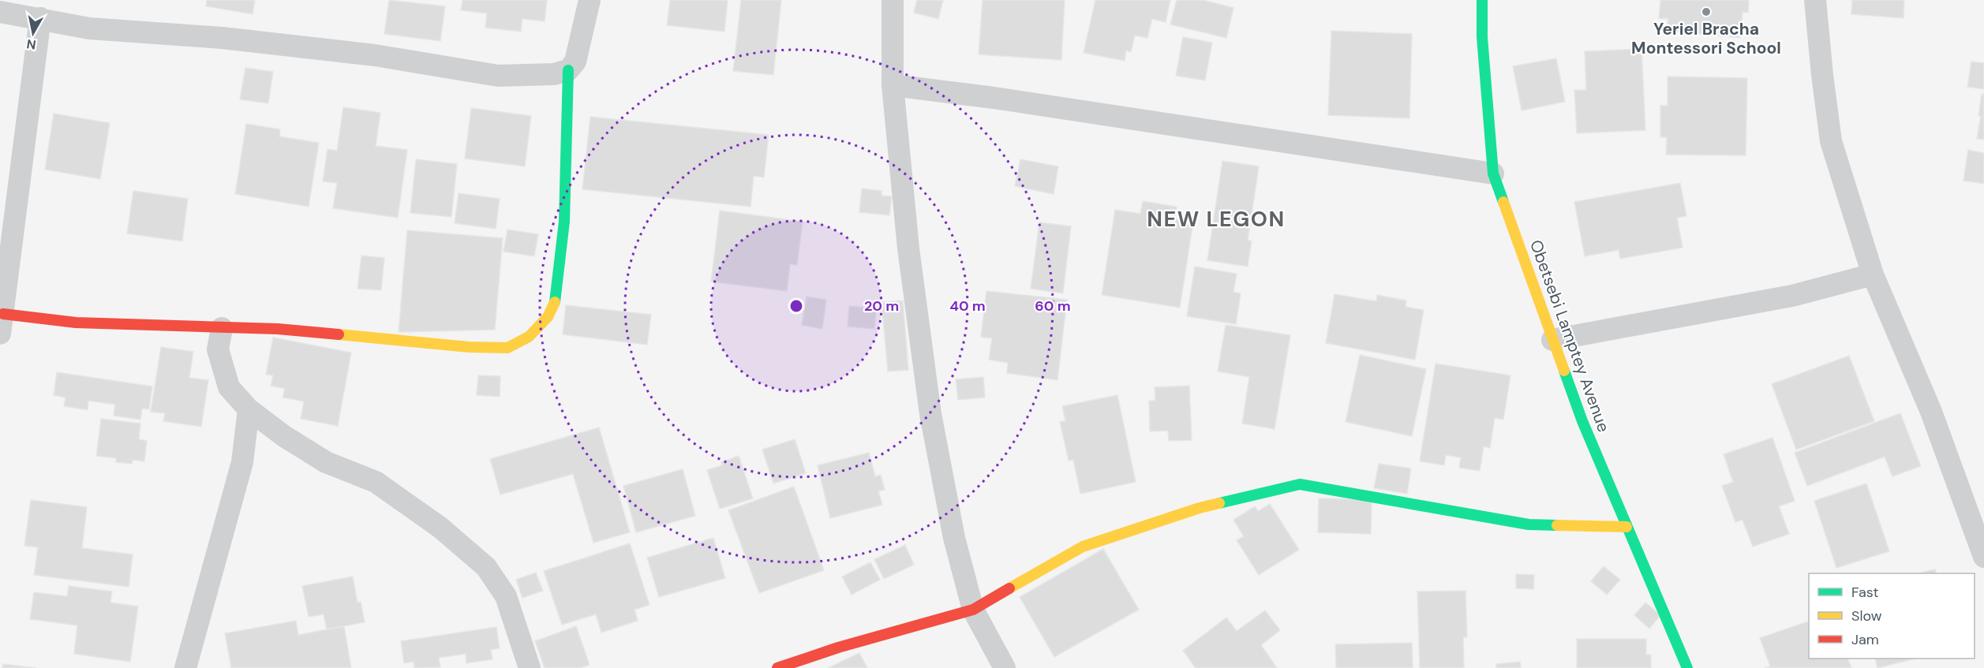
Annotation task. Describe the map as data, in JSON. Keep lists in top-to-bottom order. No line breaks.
{"streets":{"street":["Obetsebi Lamptey Avenue"]},"districts":["NEW LEGON"],"places":["Yeriel Bracha Montessori School"],"legend":["Fast","Slow","Jam"],"north":"bottom","rings":["20 m","40 m","60 m"]}
